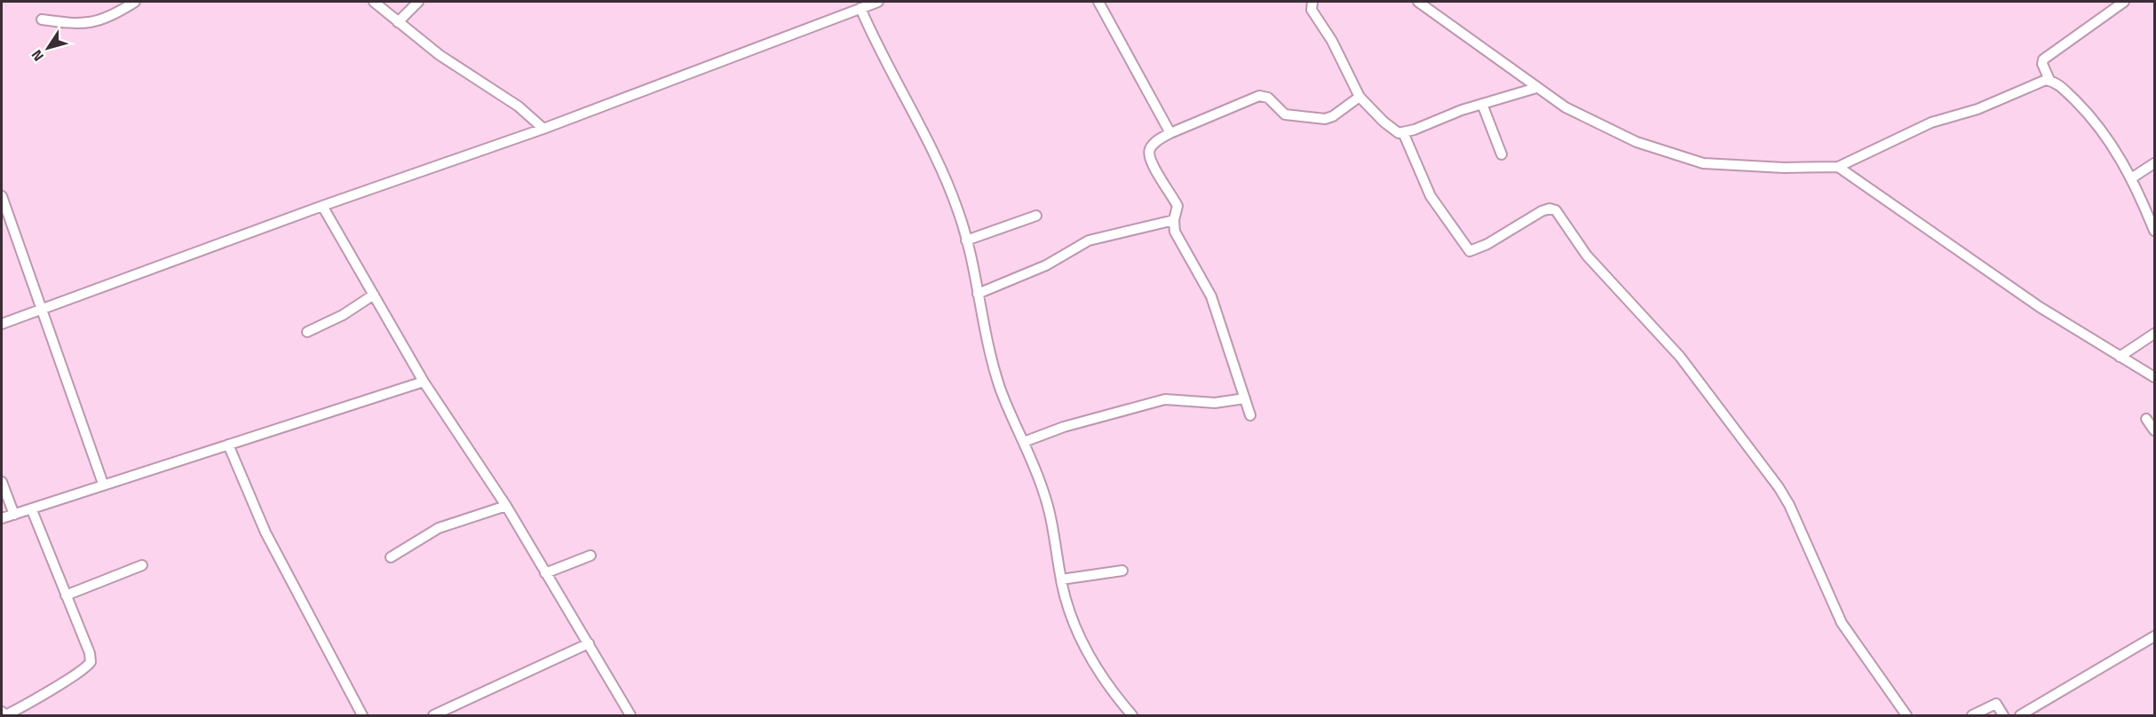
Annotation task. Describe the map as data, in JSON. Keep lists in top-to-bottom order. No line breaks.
{"north":"bottom left"}
